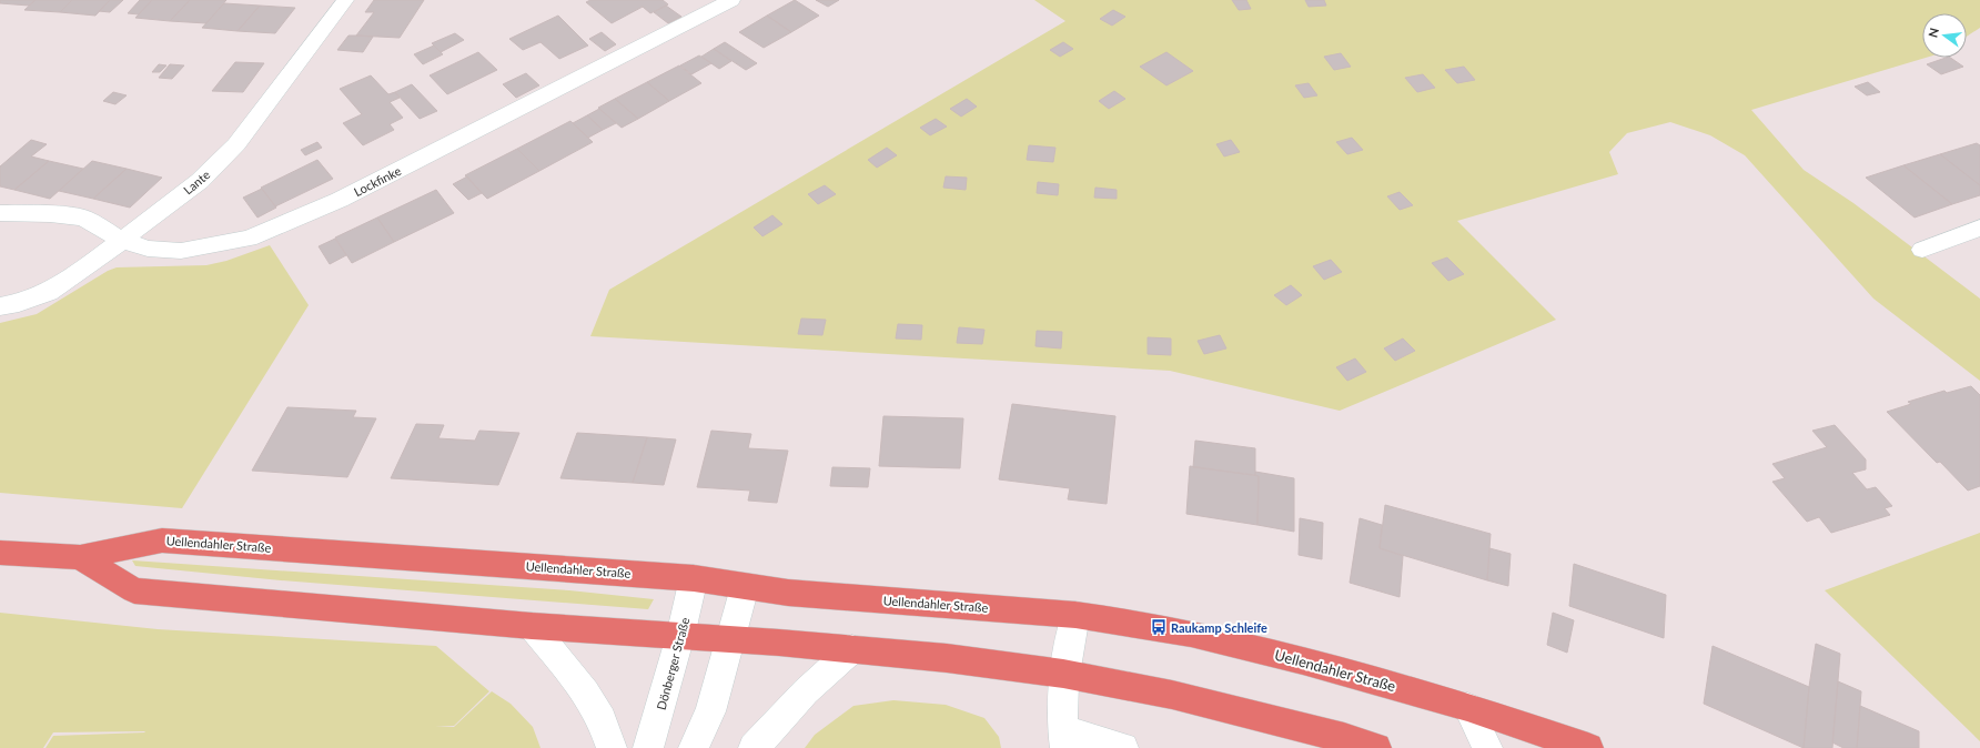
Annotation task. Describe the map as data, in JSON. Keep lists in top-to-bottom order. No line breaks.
{"streets":{"main road":["Uellendahler Straße"],"street":["Lockfinke","Lante","Dönberger Straße"]},"crossings":[["Lockfinke","Lante"],["Uellendahler Straße","Dönberger Straße"]],"places":{"bus stop":["Raukamp Schleife"]},"north":"left"}
